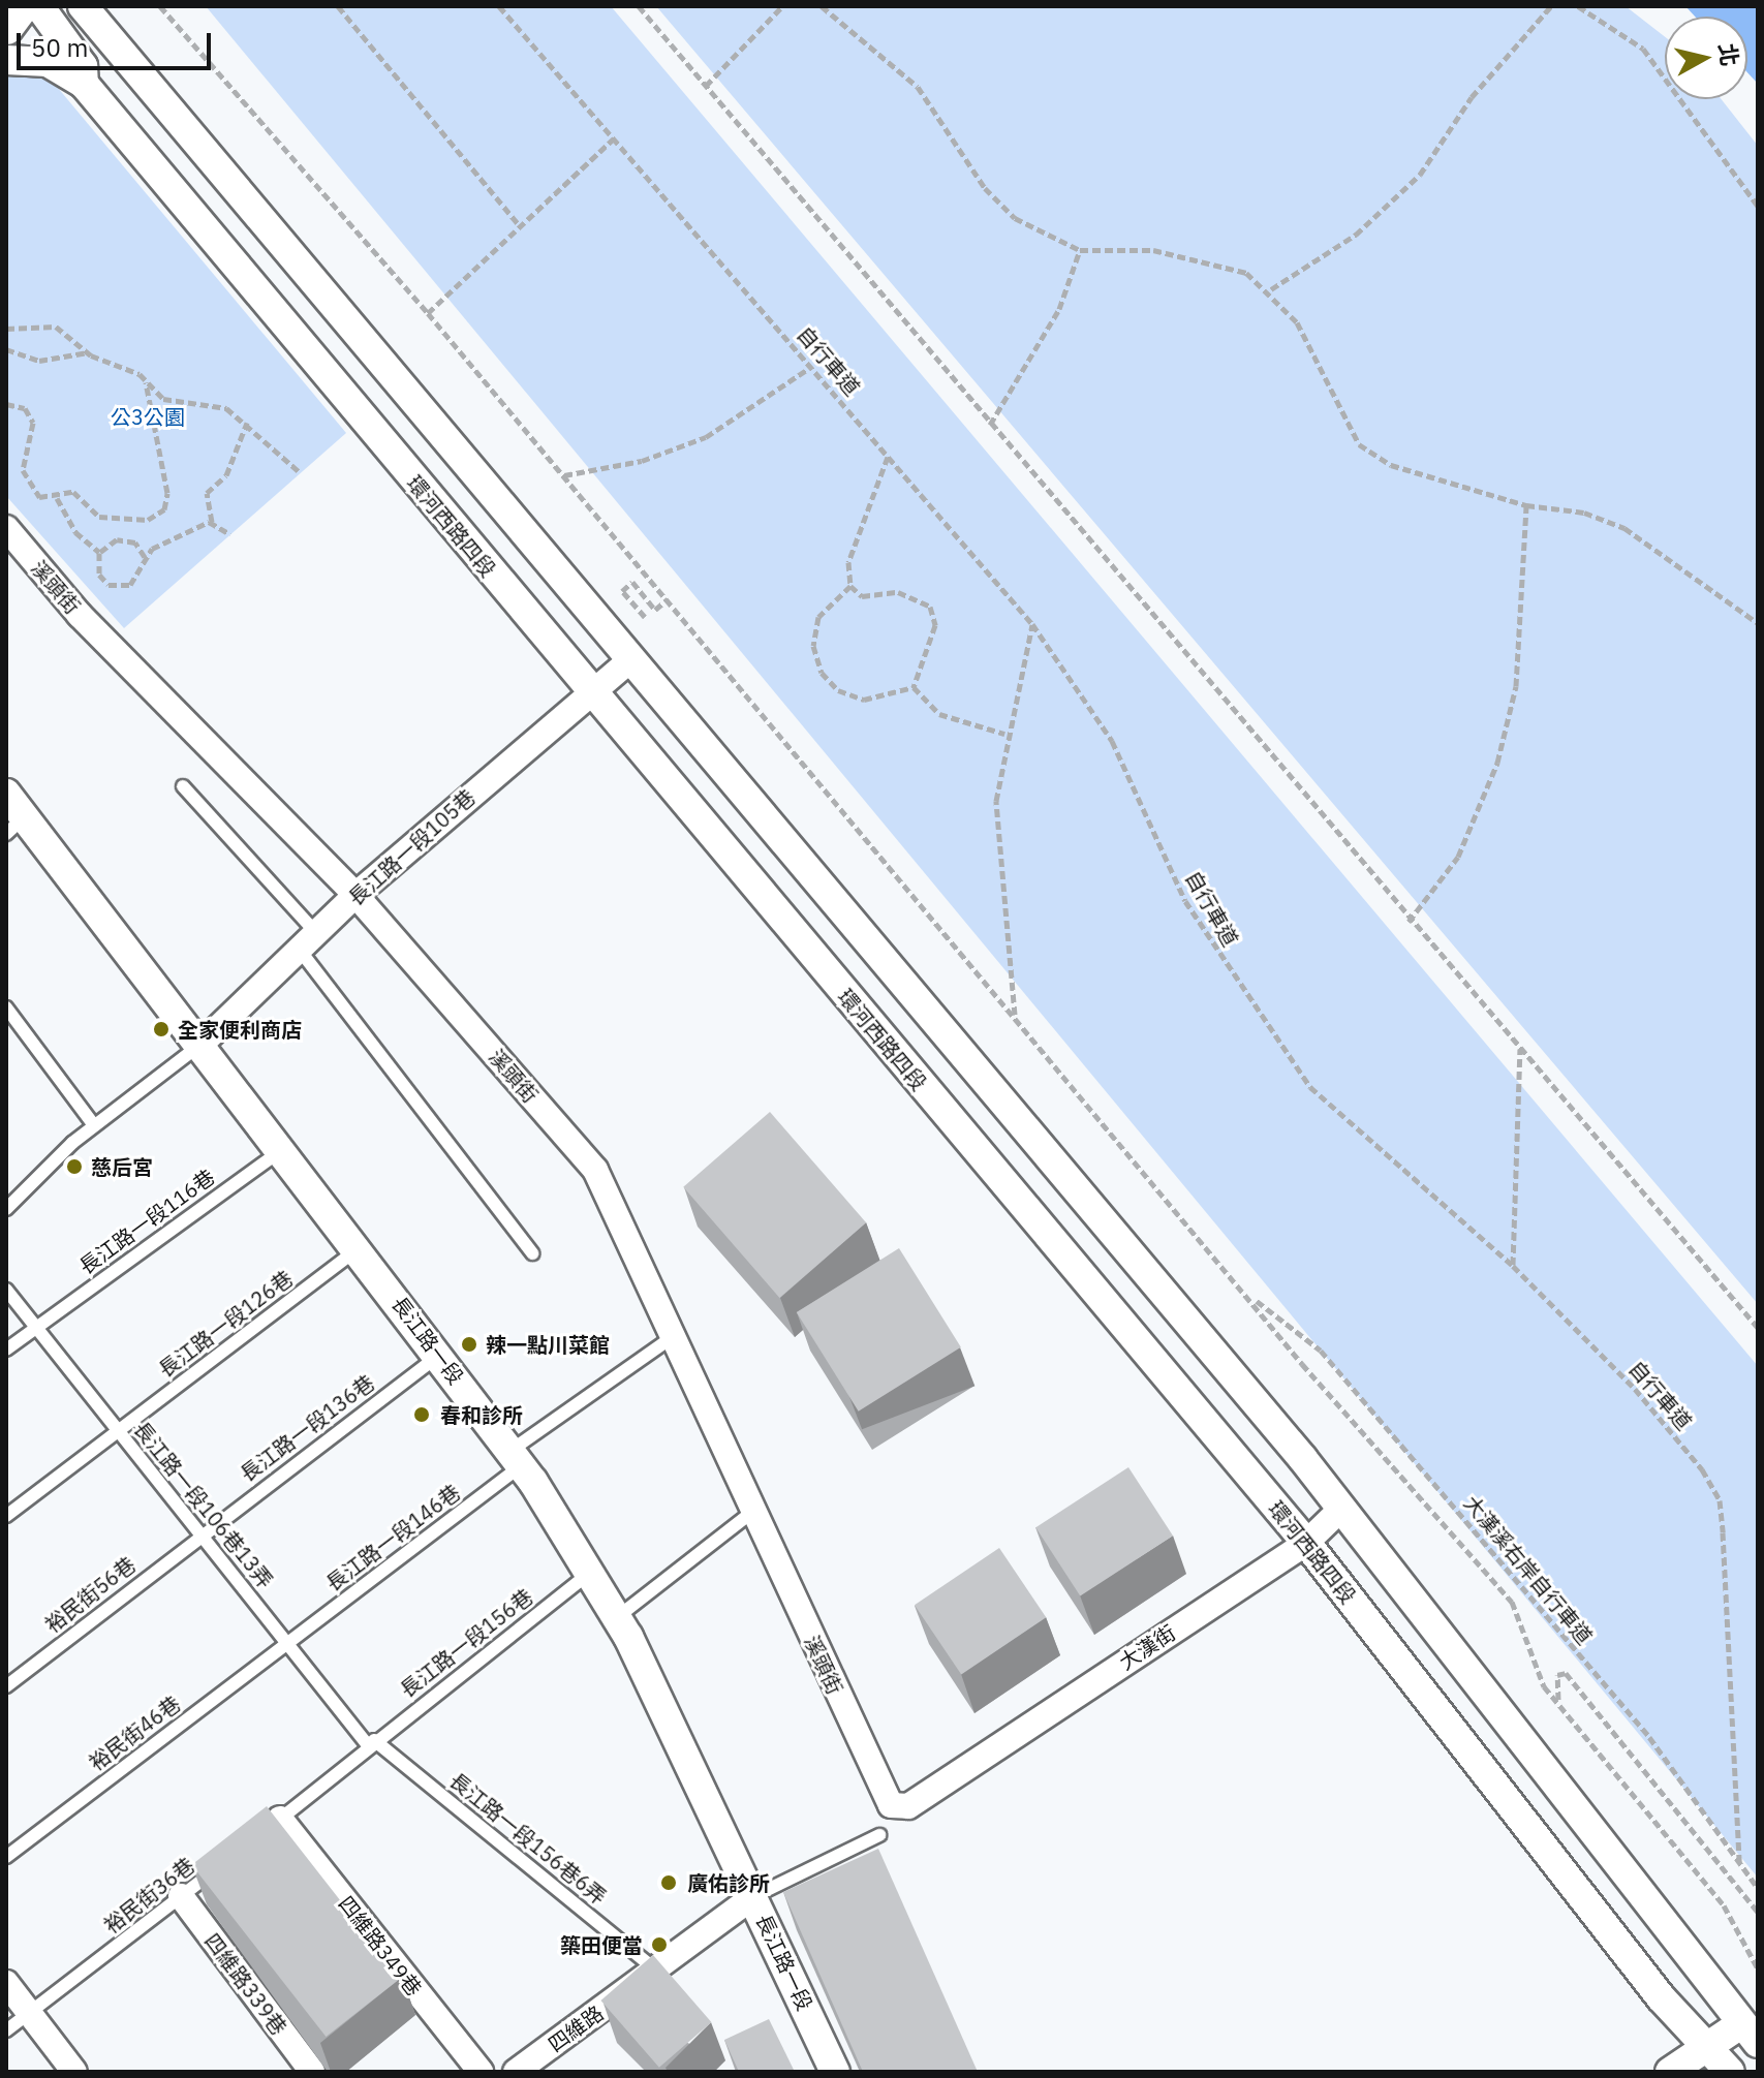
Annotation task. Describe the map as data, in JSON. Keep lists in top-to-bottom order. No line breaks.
{"streets":{"street":["環河西路四段","溪頭街","長江路一段105巷","長江路一段","大漢街","四維路349巷","四維路339巷","四維路"],"lane":["長江路一段116巷","長江路一段126巷","長江路一段136巷","長江路一段106巷13弄","長江路一段146巷","裕民街56巷","長江路一段156巷","裕民街46巷","長江路一段156巷6弄","裕民街36巷"],"path":["自行車道","大漢溪右岸自行車道"]},"crossings":[["自行車道","大漢溪右岸自行車道"],["環河西路四段","長江路一段105巷"],["環河西路四段","大漢街"],["溪頭街","長江路一段105巷"],["溪頭街","長江路一段146巷"],["溪頭街","大漢街"],["長江路一段105巷","長江路一段"],["長江路一段116巷","長江路一段"],["長江路一段116巷","長江路一段106巷13弄"],["長江路一段126巷","長江路一段"],["長江路一段126巷","長江路一段106巷13弄"],["長江路一段","長江路一段136巷"],["長江路一段","長江路一段146巷"],["長江路一段","長江路一段156巷"],["長江路一段","四維路"],["長江路一段136巷","長江路一段106巷13弄"],["長江路一段136巷","裕民街56巷"],["長江路一段106巷13弄","長江路一段146巷"],["長江路一段106巷13弄","裕民街56巷"],["長江路一段106巷13弄","長江路一段156巷"],["長江路一段106巷13弄","裕民街46巷"],["長江路一段106巷13弄","長江路一段156巷6弄"],["長江路一段146巷","裕民街46巷"],["長江路一段156巷","長江路一段156巷6弄"],["長江路一段156巷6弄","四維路"],["裕民街36巷","四維路339巷"]],"parks":["公3公園"],"places":["全家便利商店","慈后宮","辣一點川菜館","春和診所","廣佑診所","築田便當"],"scale_bar":"50 m","north":"right"}
